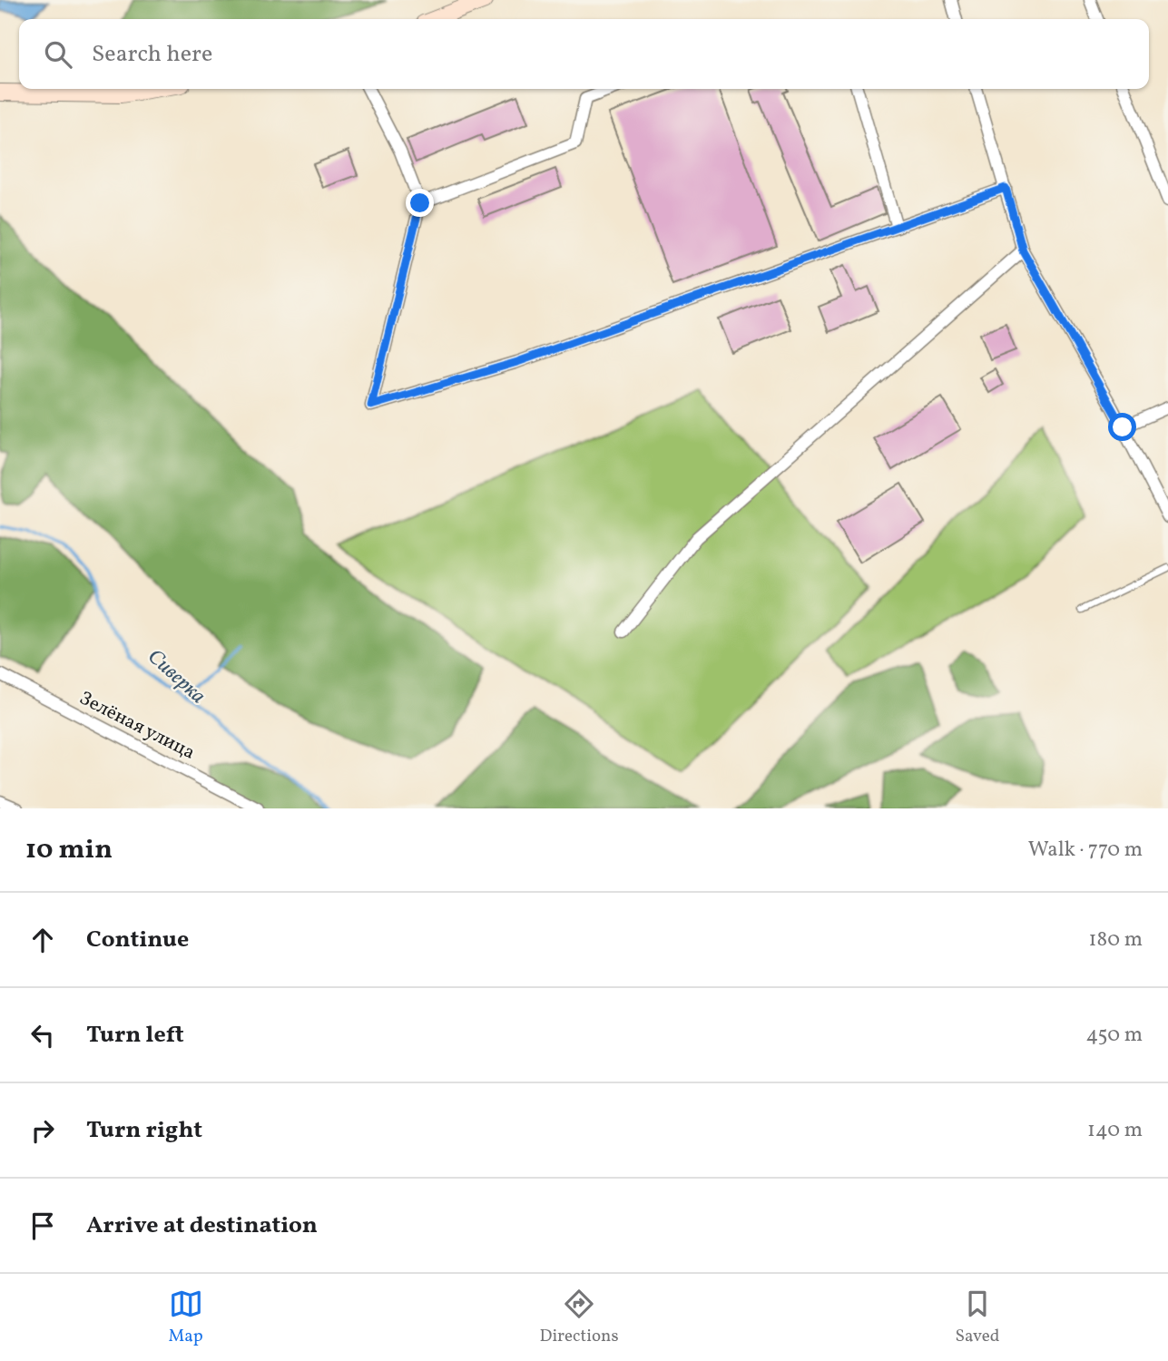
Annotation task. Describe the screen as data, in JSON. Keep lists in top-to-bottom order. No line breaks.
{"streets":{"street":["Зелёная улица"]},"water":["Сиверка"],"page":{"search":"Search here","heading":["10 min","Walk · 770 m"],"list":[["Continue","180 m"],["Turn left","450 m"],["Turn right","140 m"],"Arrive at destination"],"nav":["Map","Directions","Saved"]}}
